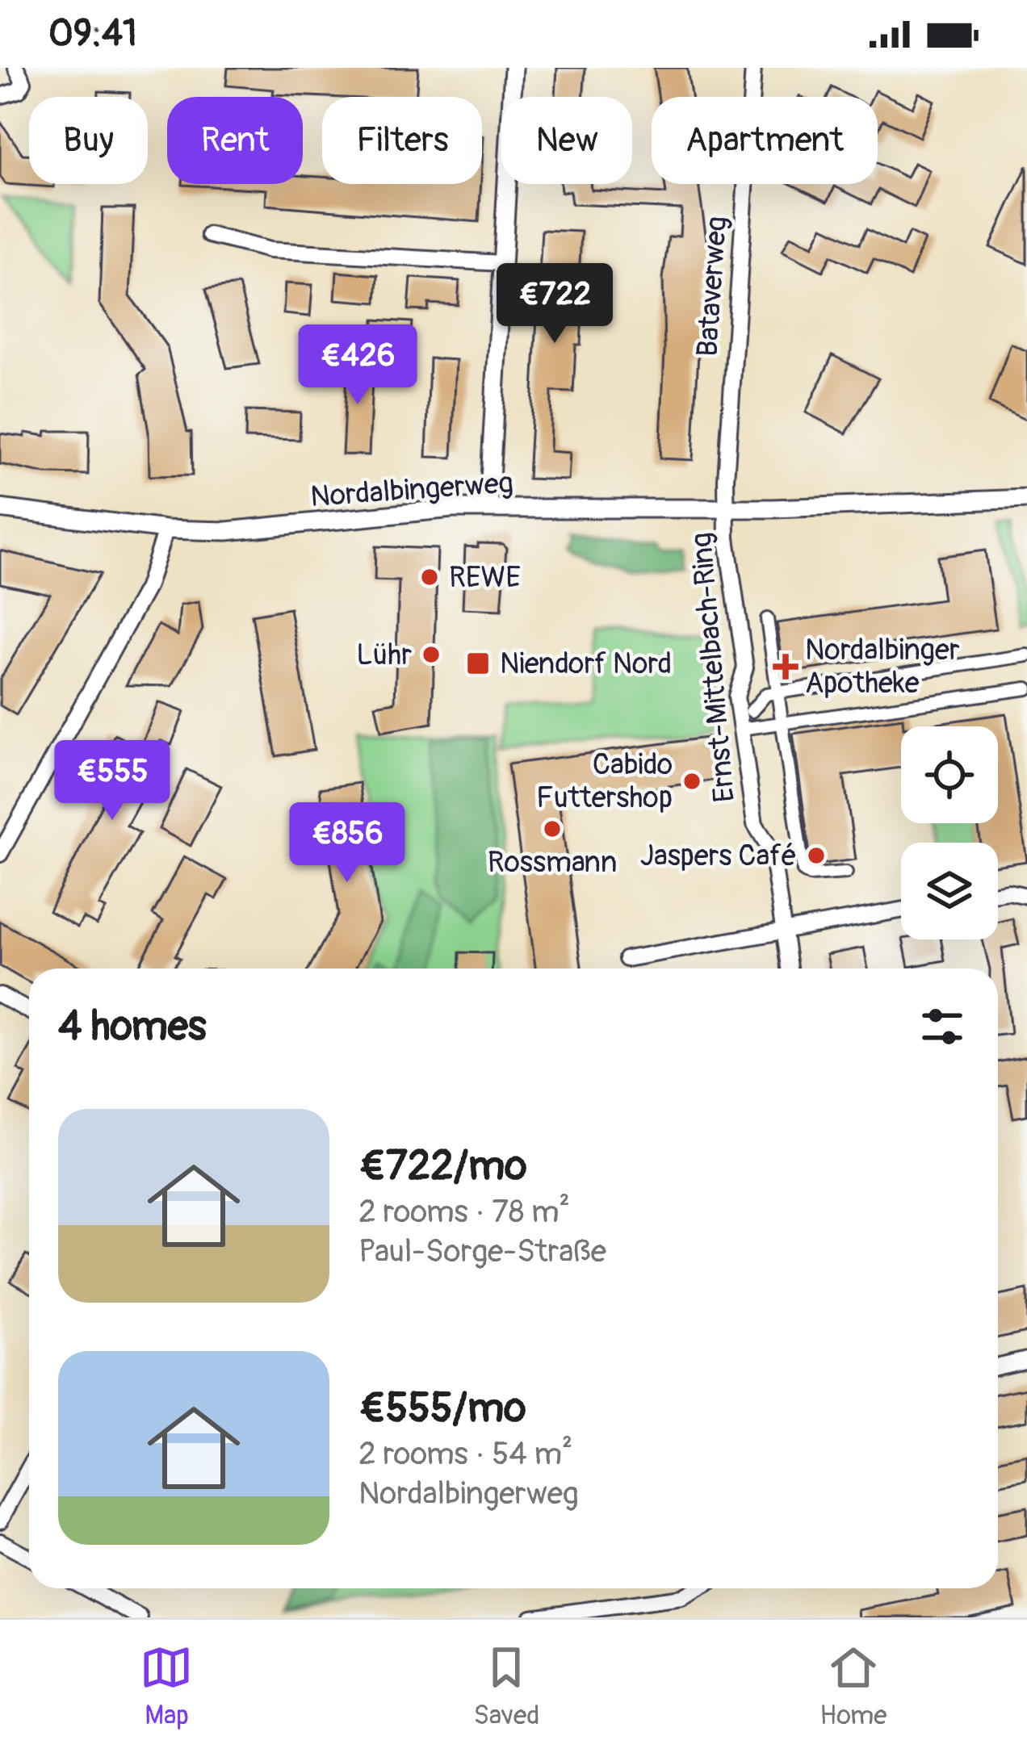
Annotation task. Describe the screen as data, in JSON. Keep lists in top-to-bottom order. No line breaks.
{"streets":{"street":["Bataverweg","Nordalbingerweg","Ernst-Mittelbach-Ring"]},"crossings":[["Bataverweg","Nordalbingerweg"],["Bataverweg","Ernst-Mittelbach-Ring"],["Nordalbingerweg","Ernst-Mittelbach-Ring"]],"places":{"other":["REWE","Lühr","Cabido Futtershop","Rossmann","Jaspers Café"],"transit":["Niendorf Nord"],"health":["Nordalbinger Apotheke"]},"page":{"status":"09:41","chip":["Buy","Rent","Filters","New","Apartment"],"price":["€722","€426","€555","€856"],"heading":"4 homes","list":[{"name":"€722/mo","note":"2 rooms · 78 m² · Paul-Sorge-Straße"},{"name":"€555/mo","note":"2 rooms · 54 m² · Nordalbingerweg"}],"tabs":["Map","Saved","Home"]}}
